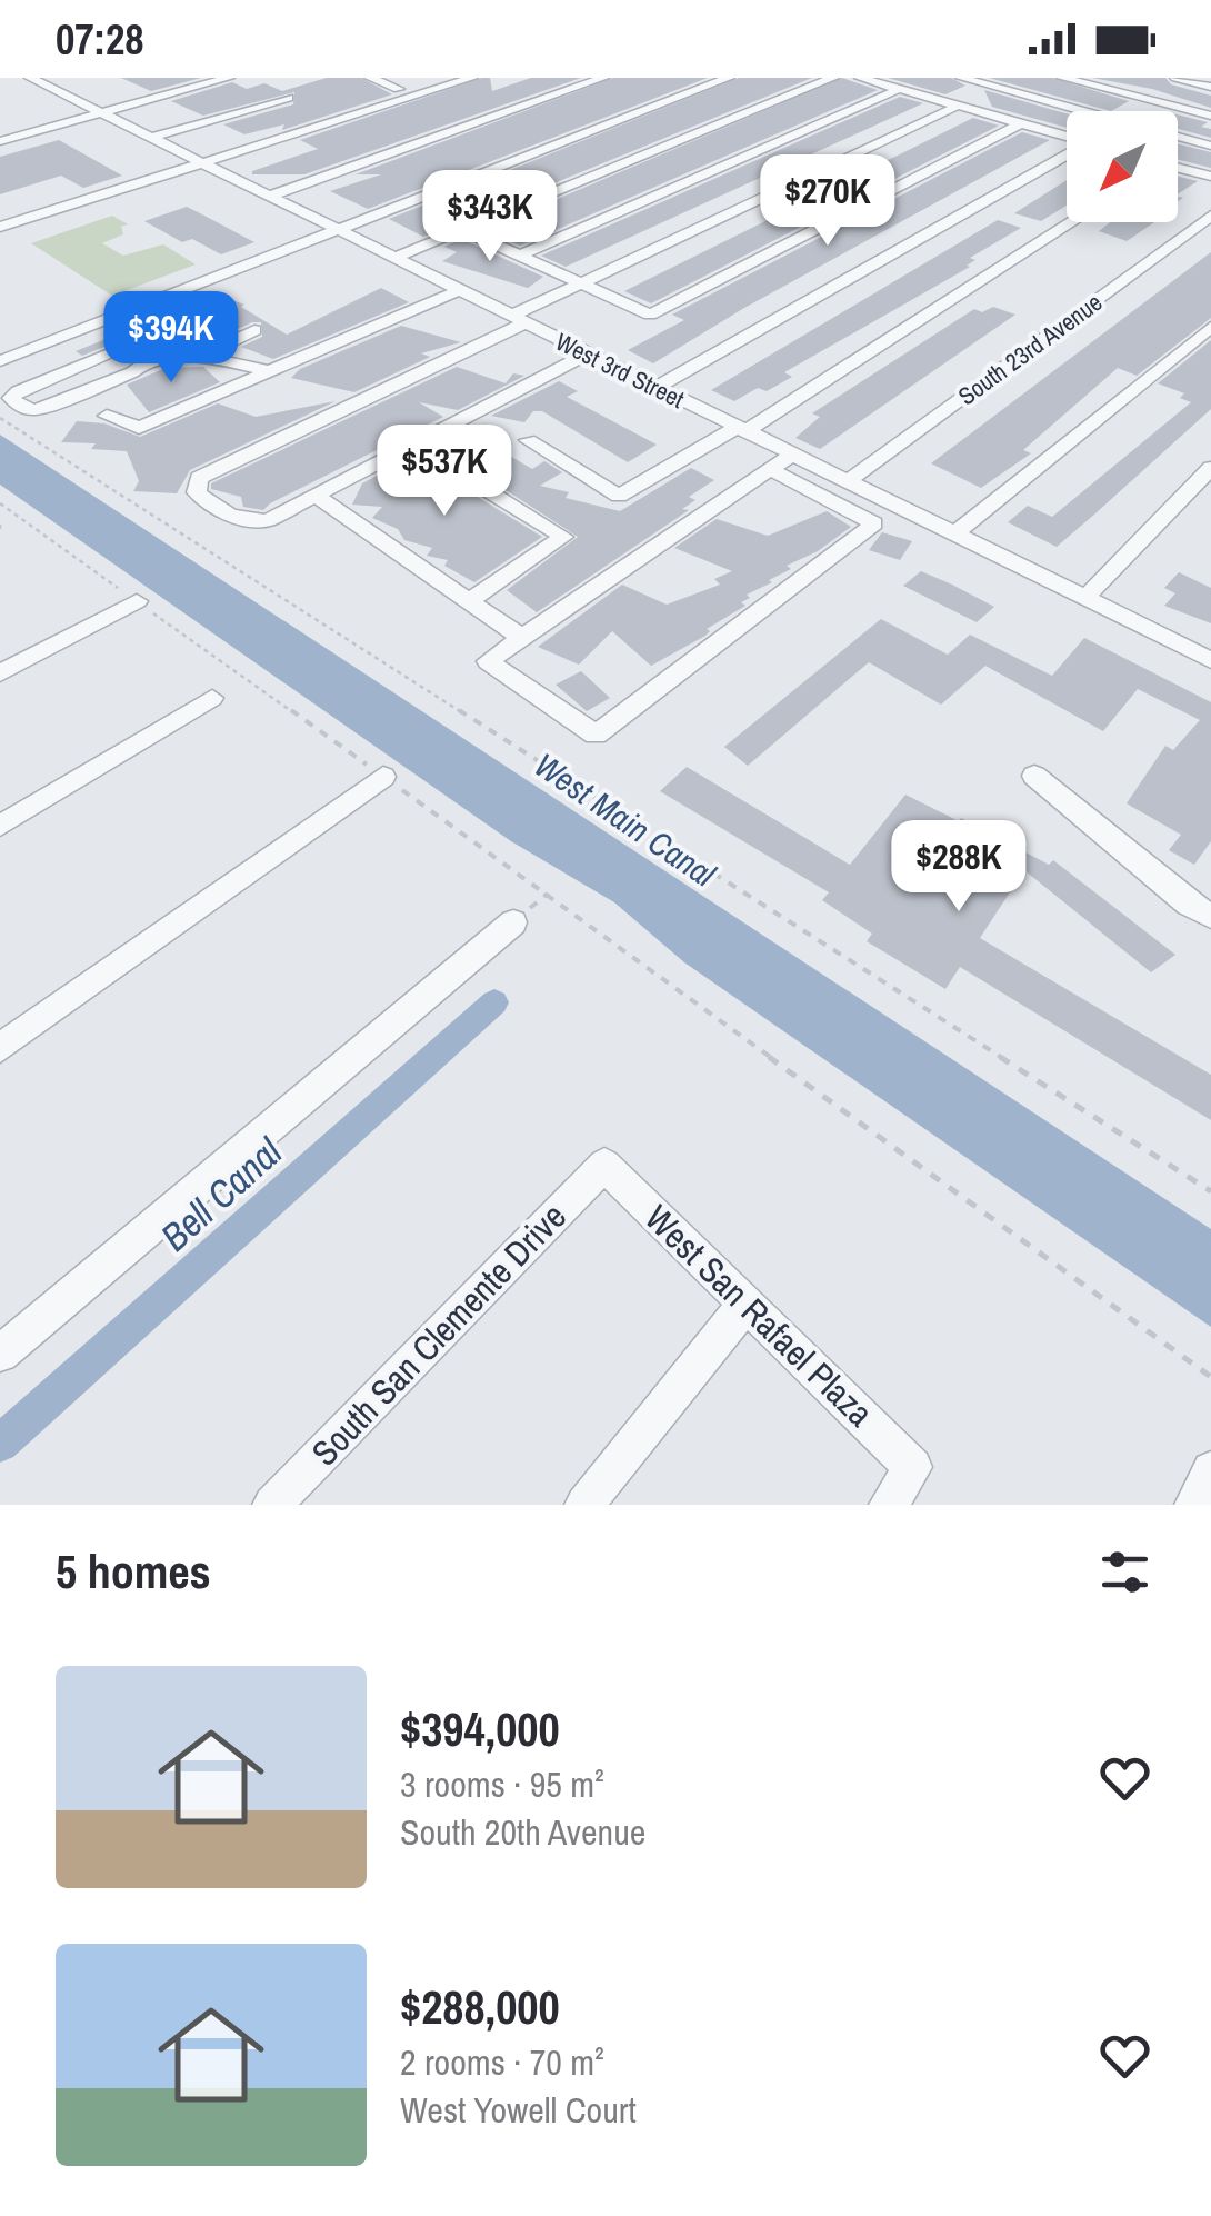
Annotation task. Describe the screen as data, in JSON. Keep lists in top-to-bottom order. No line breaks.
{"streets":{"street":["South 23rd Avenue","West 3rd Street","West San Rafael Plaza","South San Clemente Drive"]},"crossings":[["South 23rd Avenue","West 3rd Street"],["West San Rafael Plaza","South San Clemente Drive"]],"water":["West Main Canal","Bell Canal"],"north":"bottom left","page":{"status":"07:28","price":["$270K","$343K","$394K","$537K","$288K"],"heading":"5 homes","list":[{"name":"$394,000","note":"3 rooms · 95 m² · South 20th Avenue"},{"name":"$288,000","note":"2 rooms · 70 m² · West Yowell Court"}]}}
